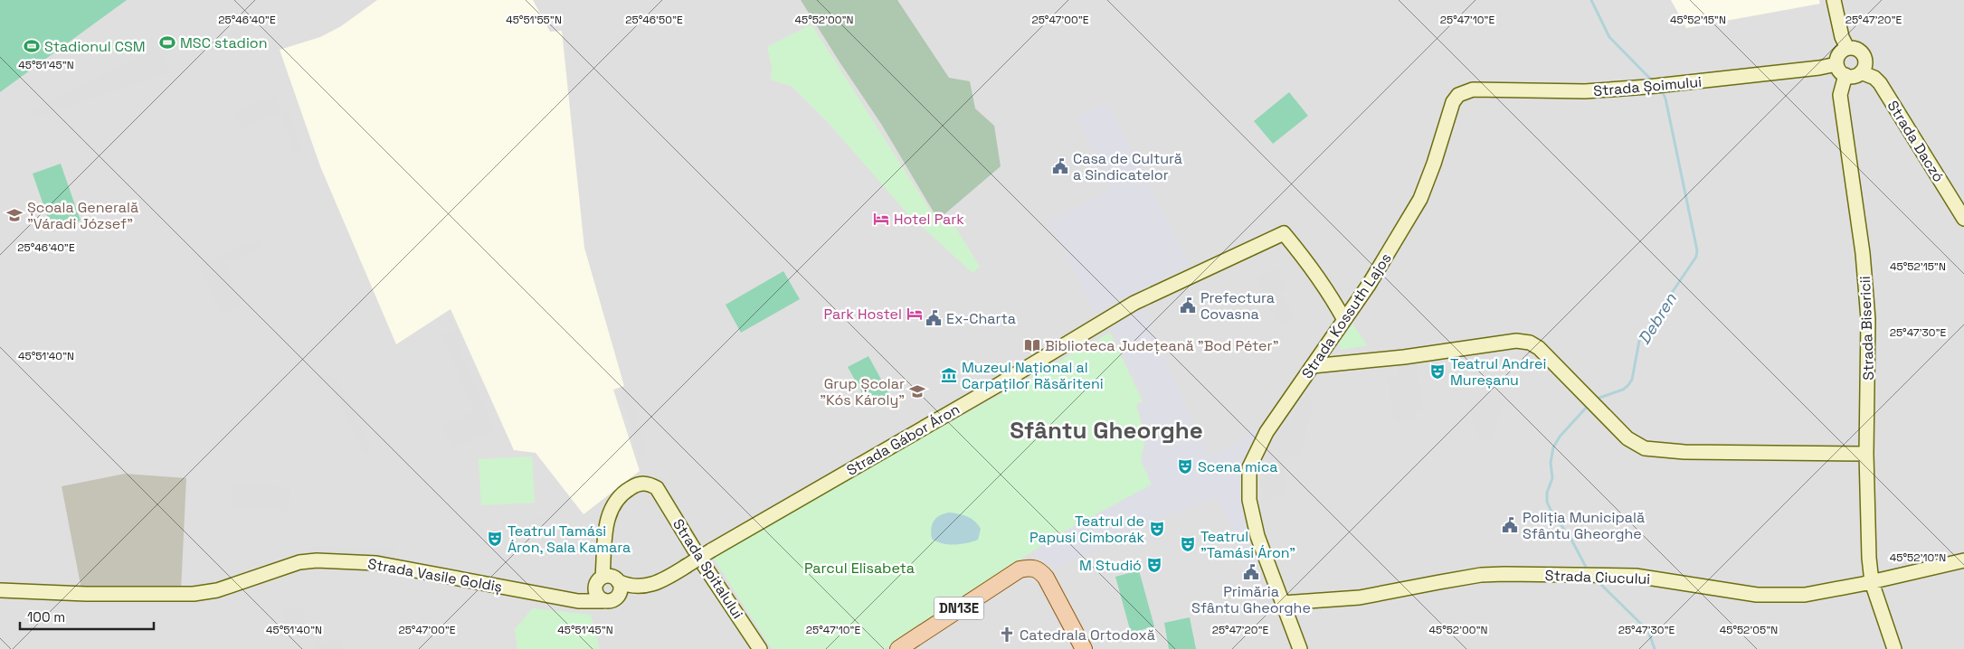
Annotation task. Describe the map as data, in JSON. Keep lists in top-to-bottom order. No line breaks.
{"streets":{"main road":["DN13E"],"street":["Strada Șoimului","Strada Daczó","Strada Kossuth Lajos","Strada Bisericii","Strada Gábor Áron","Strada Spitalului","Strada Vasile Goldiș","Strada Ciucului"]},"crossings":[["Strada Șoimului","Strada Daczó"],["Strada Șoimului","Strada Kossuth Lajos"],["Strada Șoimului","Strada Bisericii"],["Strada Daczó","Strada Bisericii"],["Strada Kossuth Lajos","Strada Gábor Áron"],["Strada Kossuth Lajos","Strada Ciucului"],["Strada Bisericii","Strada Ciucului"],["Strada Gábor Áron","Strada Spitalului"],["Strada Gábor Áron","Strada Vasile Goldiș"],["Strada Spitalului","Strada Vasile Goldiș"]],"districts":["Sfântu Gheorghe"],"water":["Debren"],"parks":["Parcul Elisabeta"],"places":{"sports":["MSC stadion","Stadionul CSM"],"public building":["Casa de Cultură a Sindicatelor","Prefectura Covasna","Ex-Charta","Poliția Municipală Sfântu Gheorghe","Primăria Sfântu Gheorghe"],"school or university":["Școala Generală \"Váradi József\"","Grup Școlar \"Kós Károly\""],"hotel":["Hotel Park","Park Hostel"],"library":["Biblioteca Județeană \"Bod Péter\""],"theatre":["Teatrul Andrei Mureșanu","Scena mica","Teatrul de Papusi Cimborák","Teatrul Tamási Áron, Sala Kamara","Teatrul \"Tamási Áron\"","M Studió"],"museum":["Muzeul Național al Carpaților Răsăriteni"],"church":["Catedrala Ortodoxă"]},"scale_bar":"100 m","coordinates":["25°46'40\"E","45°51'55\"N","25°46'50\"E","45°52'00\"N","25°47'00\"E","25°47'10\"E","45°52'15\"N","25°47'20\"E","45°51'45\"N","25°47'30\"E","45°51'40\"N","45°52'10\"N","45°52'05\"N"]}
